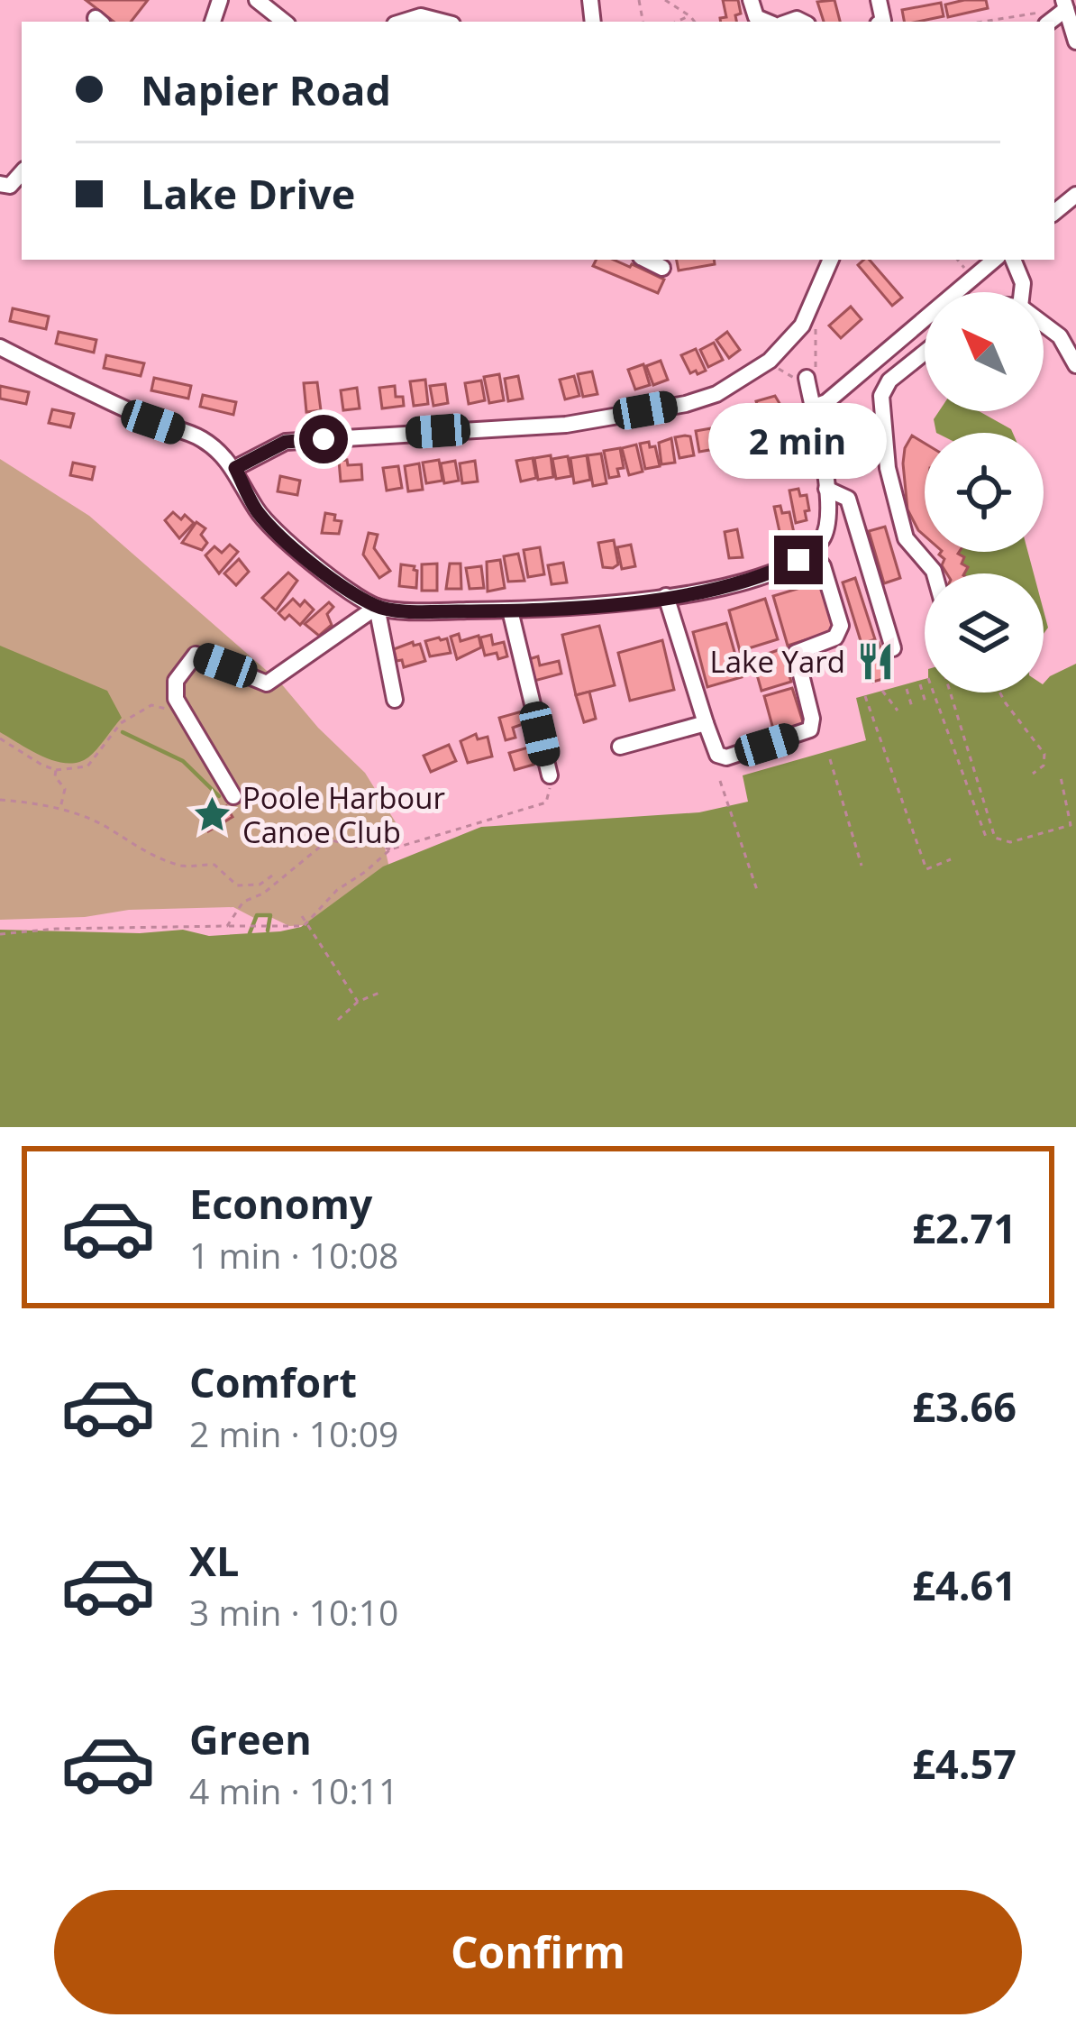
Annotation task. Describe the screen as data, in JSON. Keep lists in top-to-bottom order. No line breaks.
{"places":{"restaurant":["Lake Yard"],"place":["Poole Harbour Canoe Club"]},"north":"top left","page":{"banner":["Napier Road","Lake Drive"],"bubble":"2 min","list":[{"name":"Economy","note":"1 min · 10:08","value":"£2.71"},{"name":"Comfort","note":"2 min · 10:09","value":"£3.66"},{"name":"XL","note":"3 min · 10:10","value":"£4.61"},{"name":"Green","note":"4 min · 10:11","value":"£4.57"}],"buttons":"Confirm"}}
